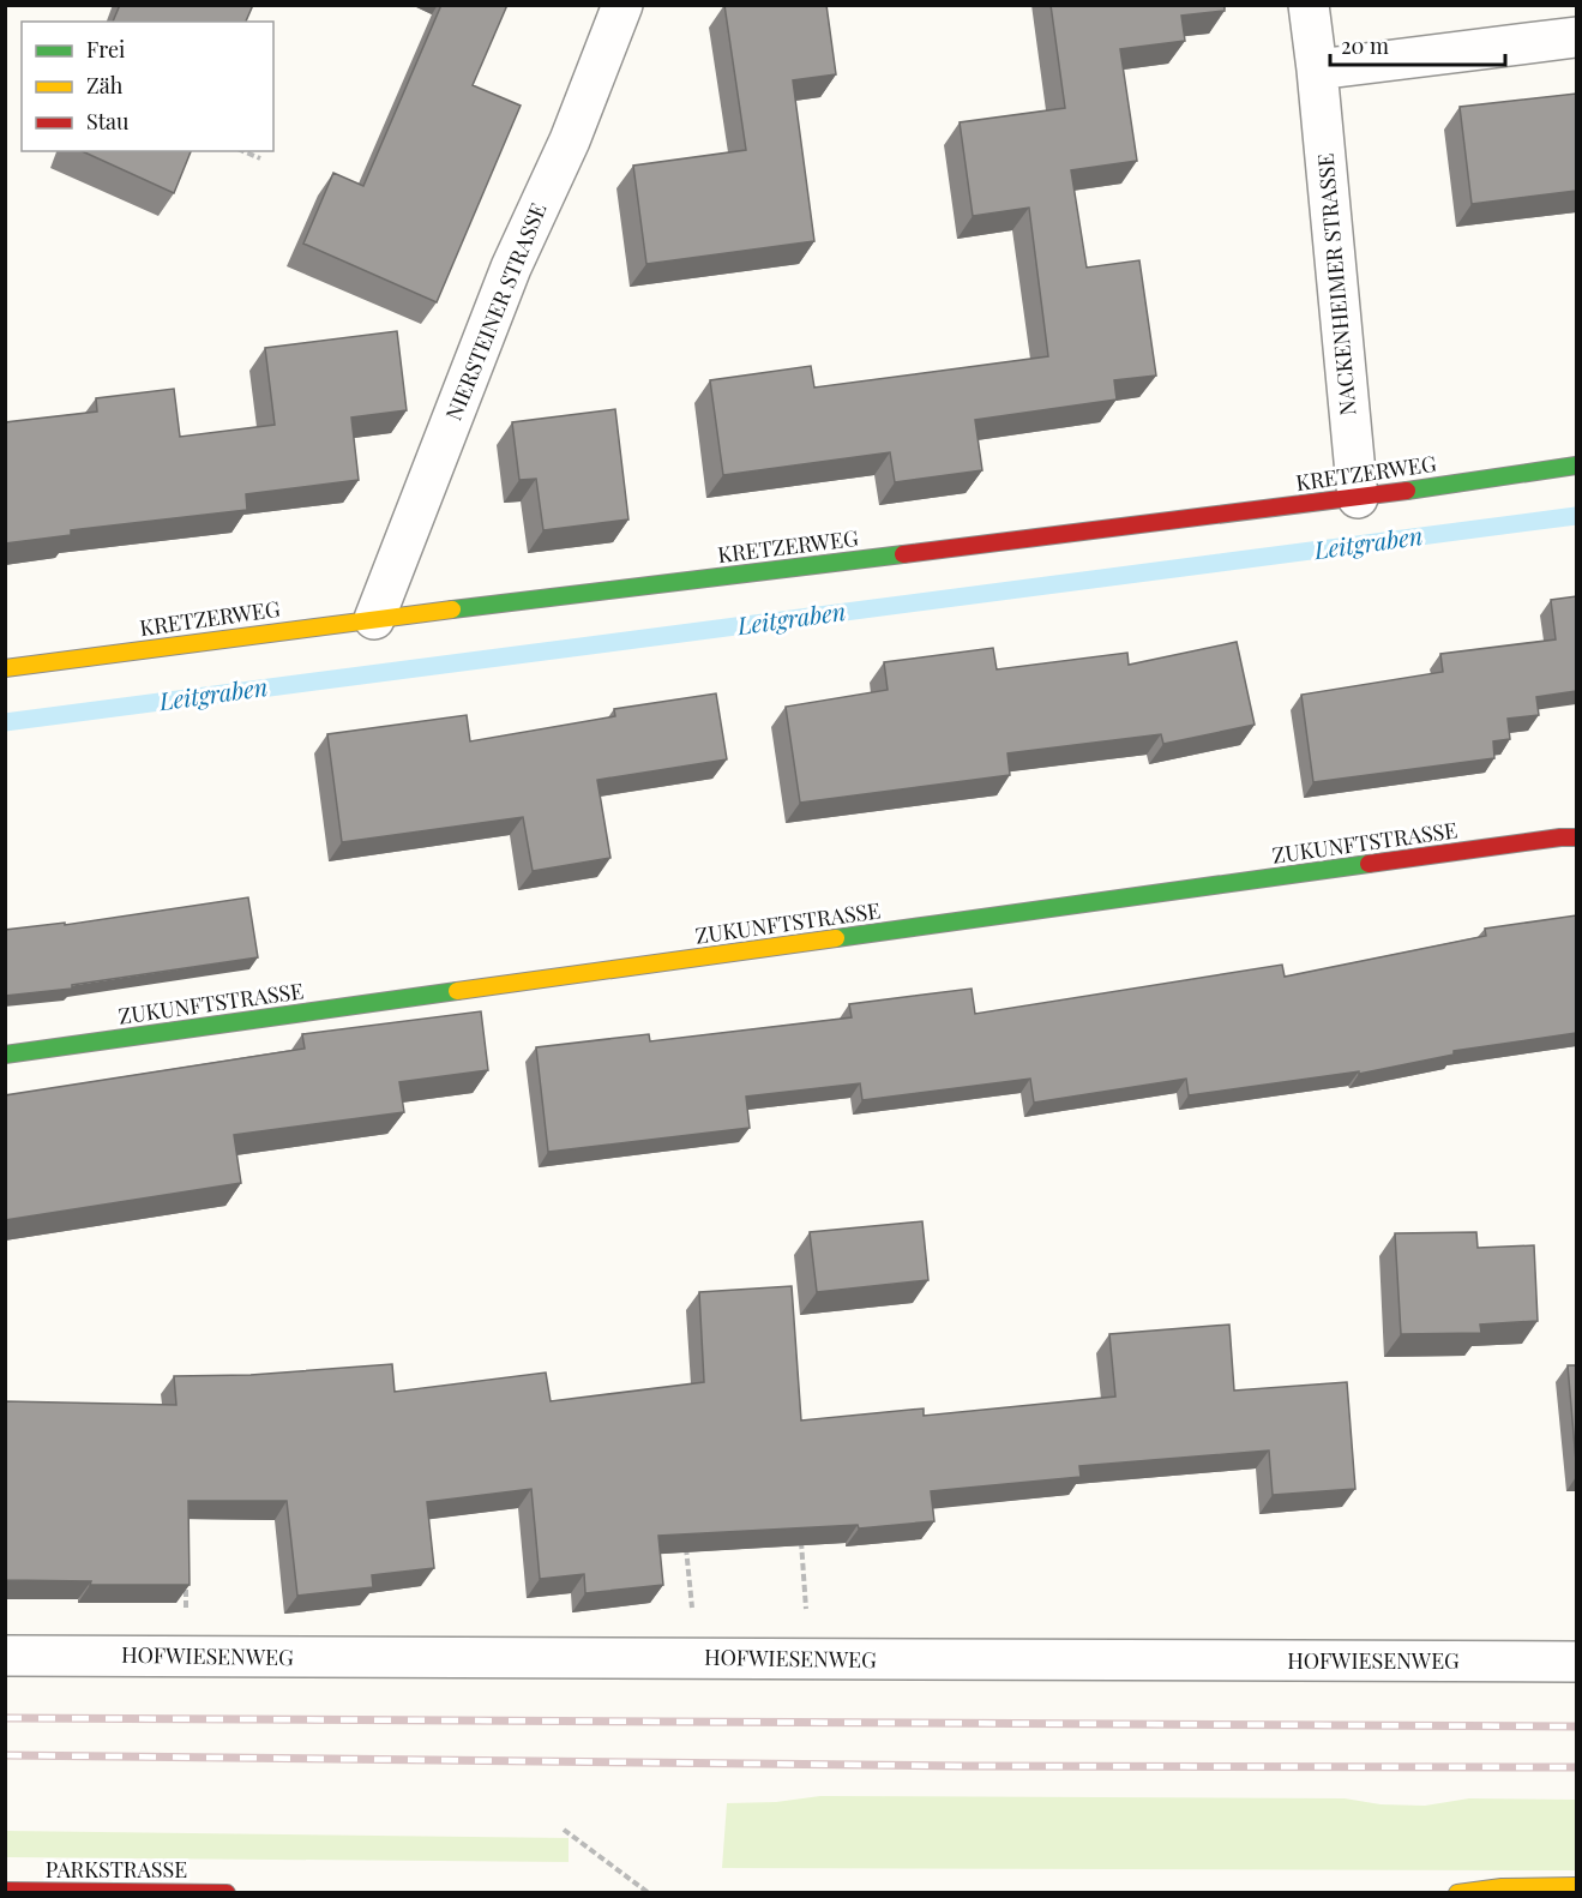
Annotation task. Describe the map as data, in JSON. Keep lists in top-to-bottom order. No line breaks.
{"streets":{"street":["NACKENHEIMER STRASSE","NIERSTEINER STRASSE","KRETZERWEG","ZUKUNFTSTRASSE","HOFWIESENWEG","PARKSTRASSE"]},"crossings":[["NACKENHEIMER STRASSE","KRETZERWEG"],["NIERSTEINER STRASSE","KRETZERWEG"]],"water":["Leitgraben"],"legend":["Frei","Zäh","Stau"],"scale_bar":"20 m"}
